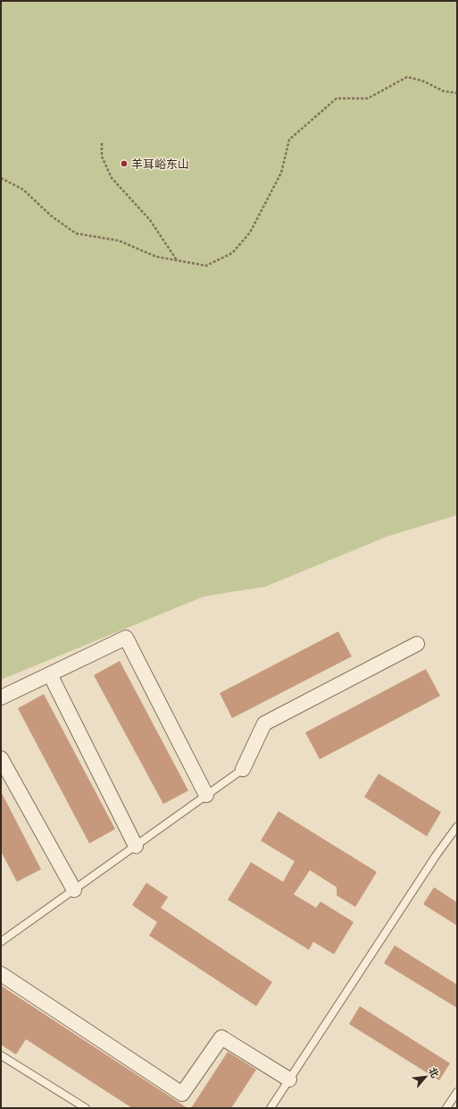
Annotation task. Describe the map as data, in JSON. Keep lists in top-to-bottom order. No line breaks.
{"places":["羊耳峪东山"],"north":"top right"}
